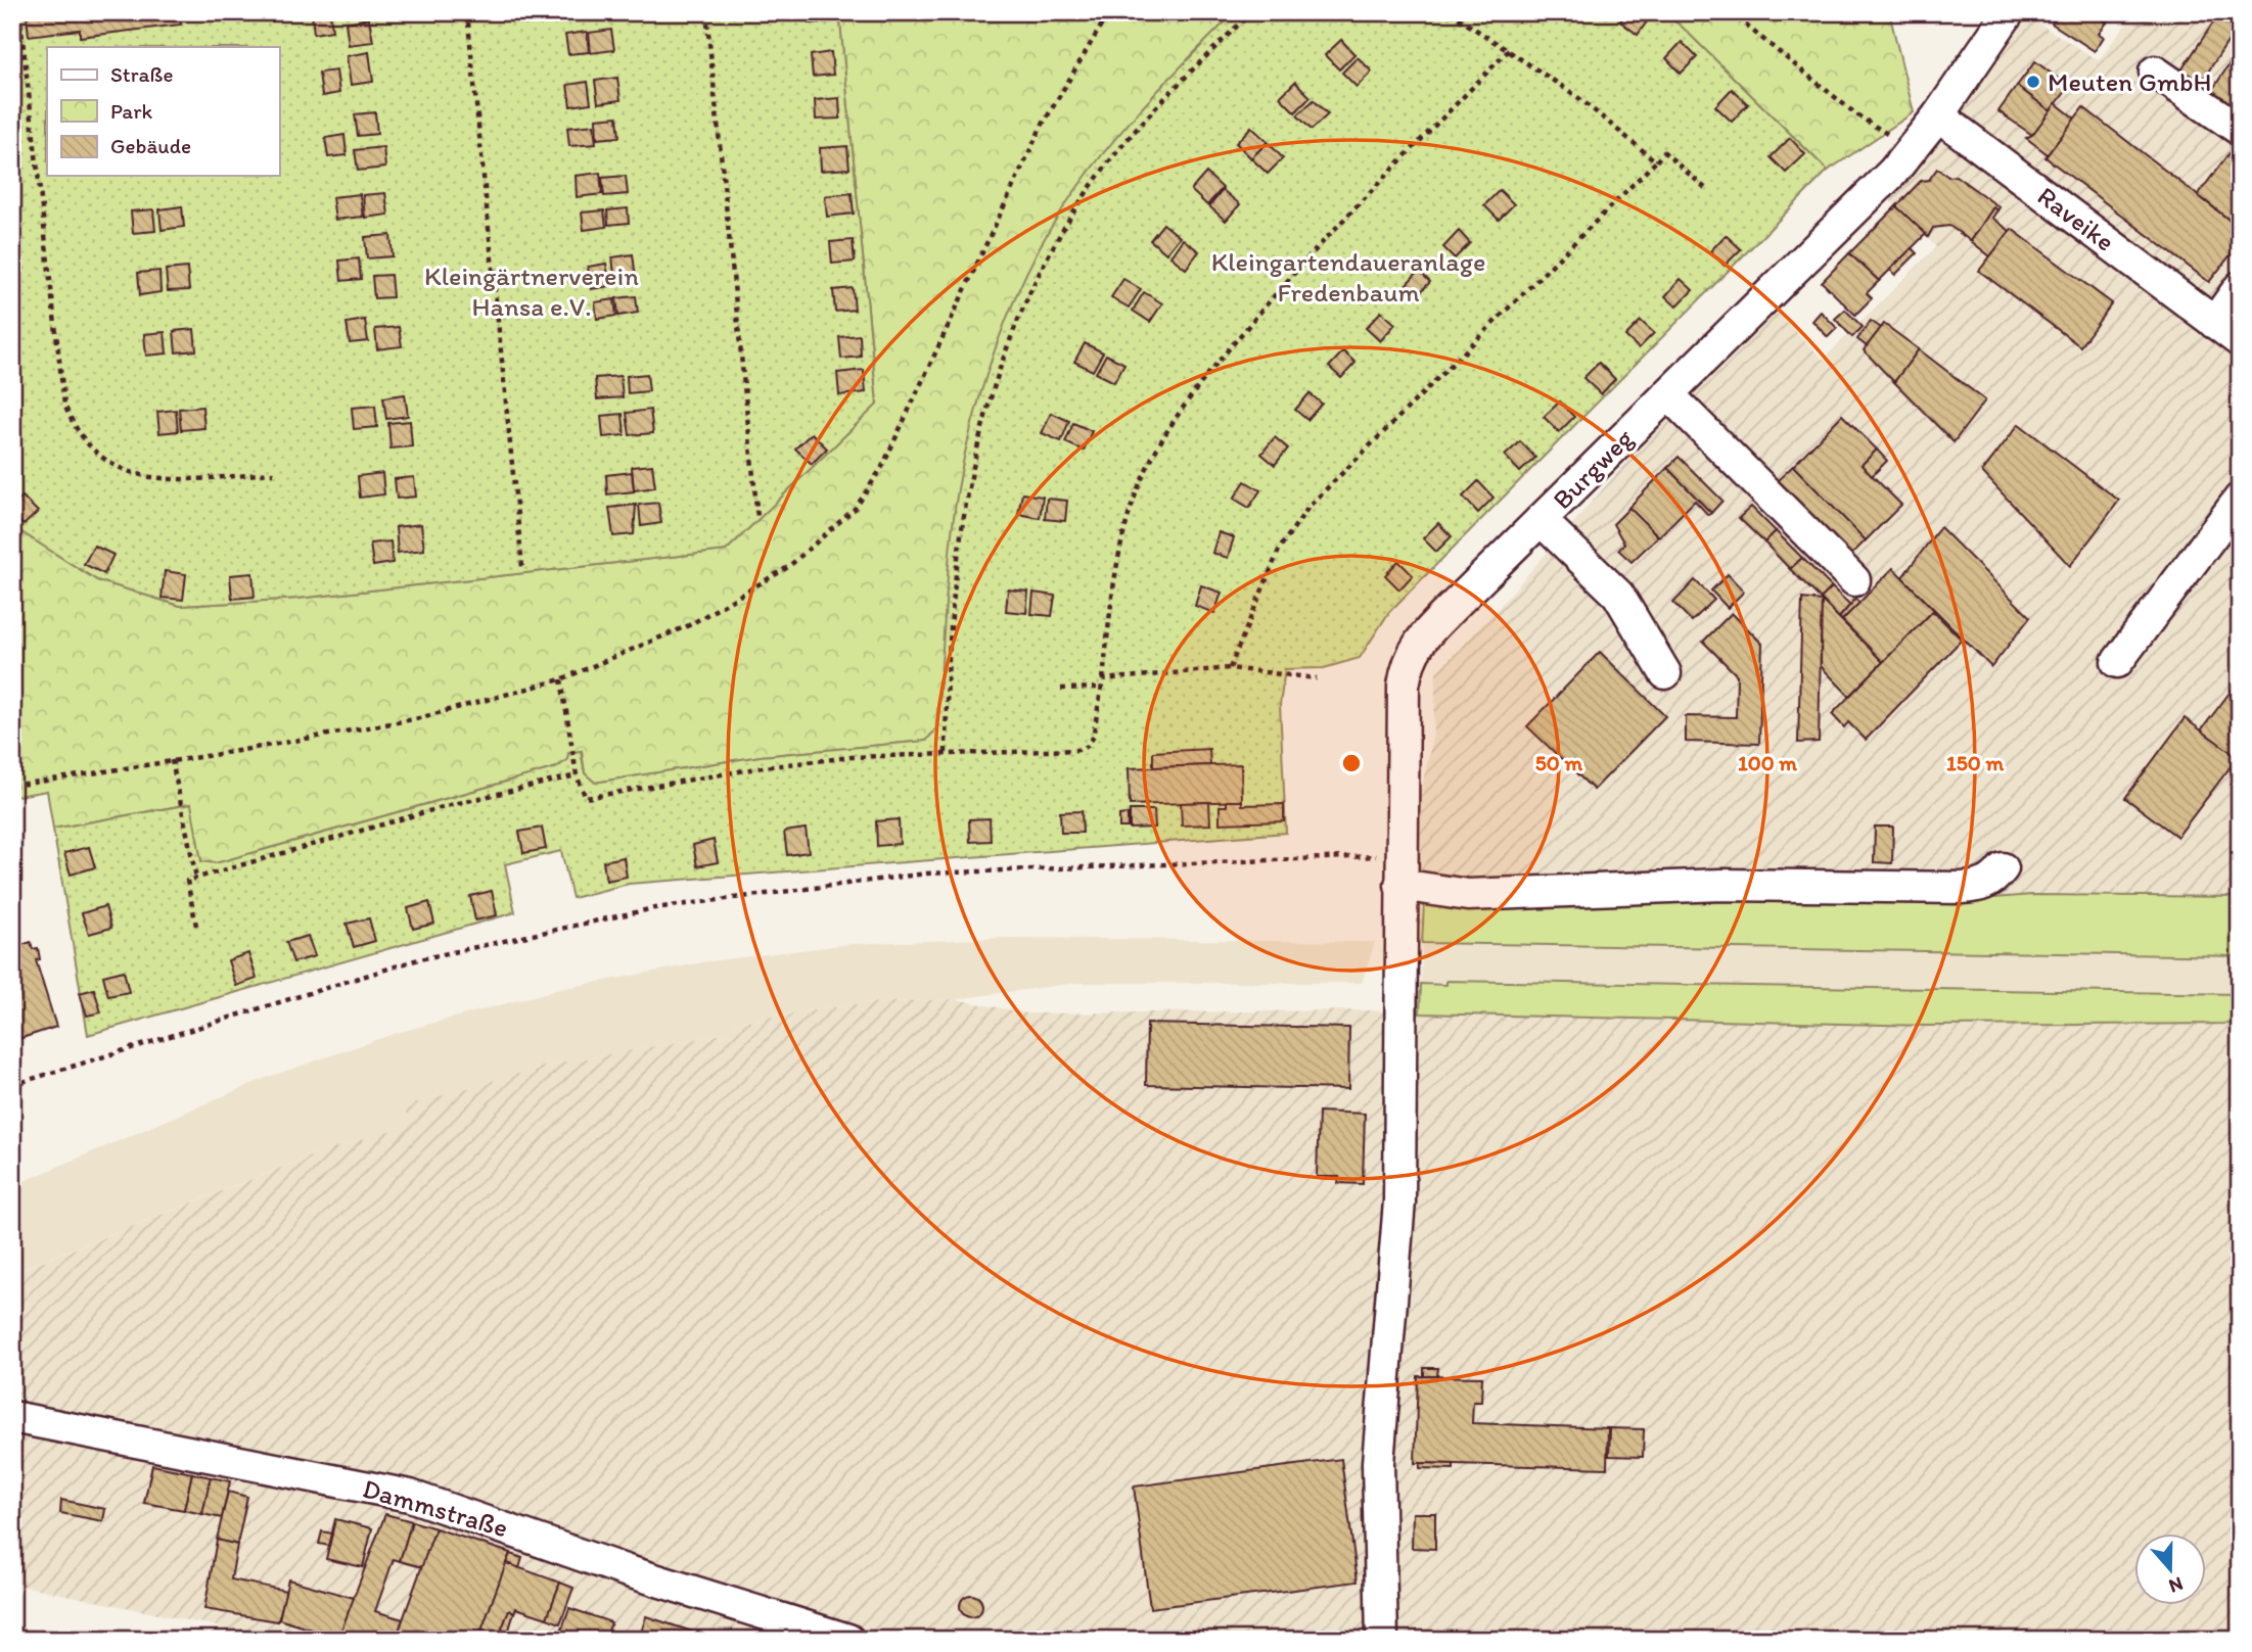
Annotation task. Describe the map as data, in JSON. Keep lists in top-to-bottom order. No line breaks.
{"streets":{"street":["Raveike","Burgweg","Dammstraße"]},"crossings":[["Raveike","Burgweg"]],"parks":["Kleingartendaueranlage Fredenbaum","Kleingärtnerverein Hansa e.V."],"places":["Meuten GmbH"],"legend":["Straße","Park","Gebäude"],"north":"bottom","rings":["50 m","100 m","150 m"]}
